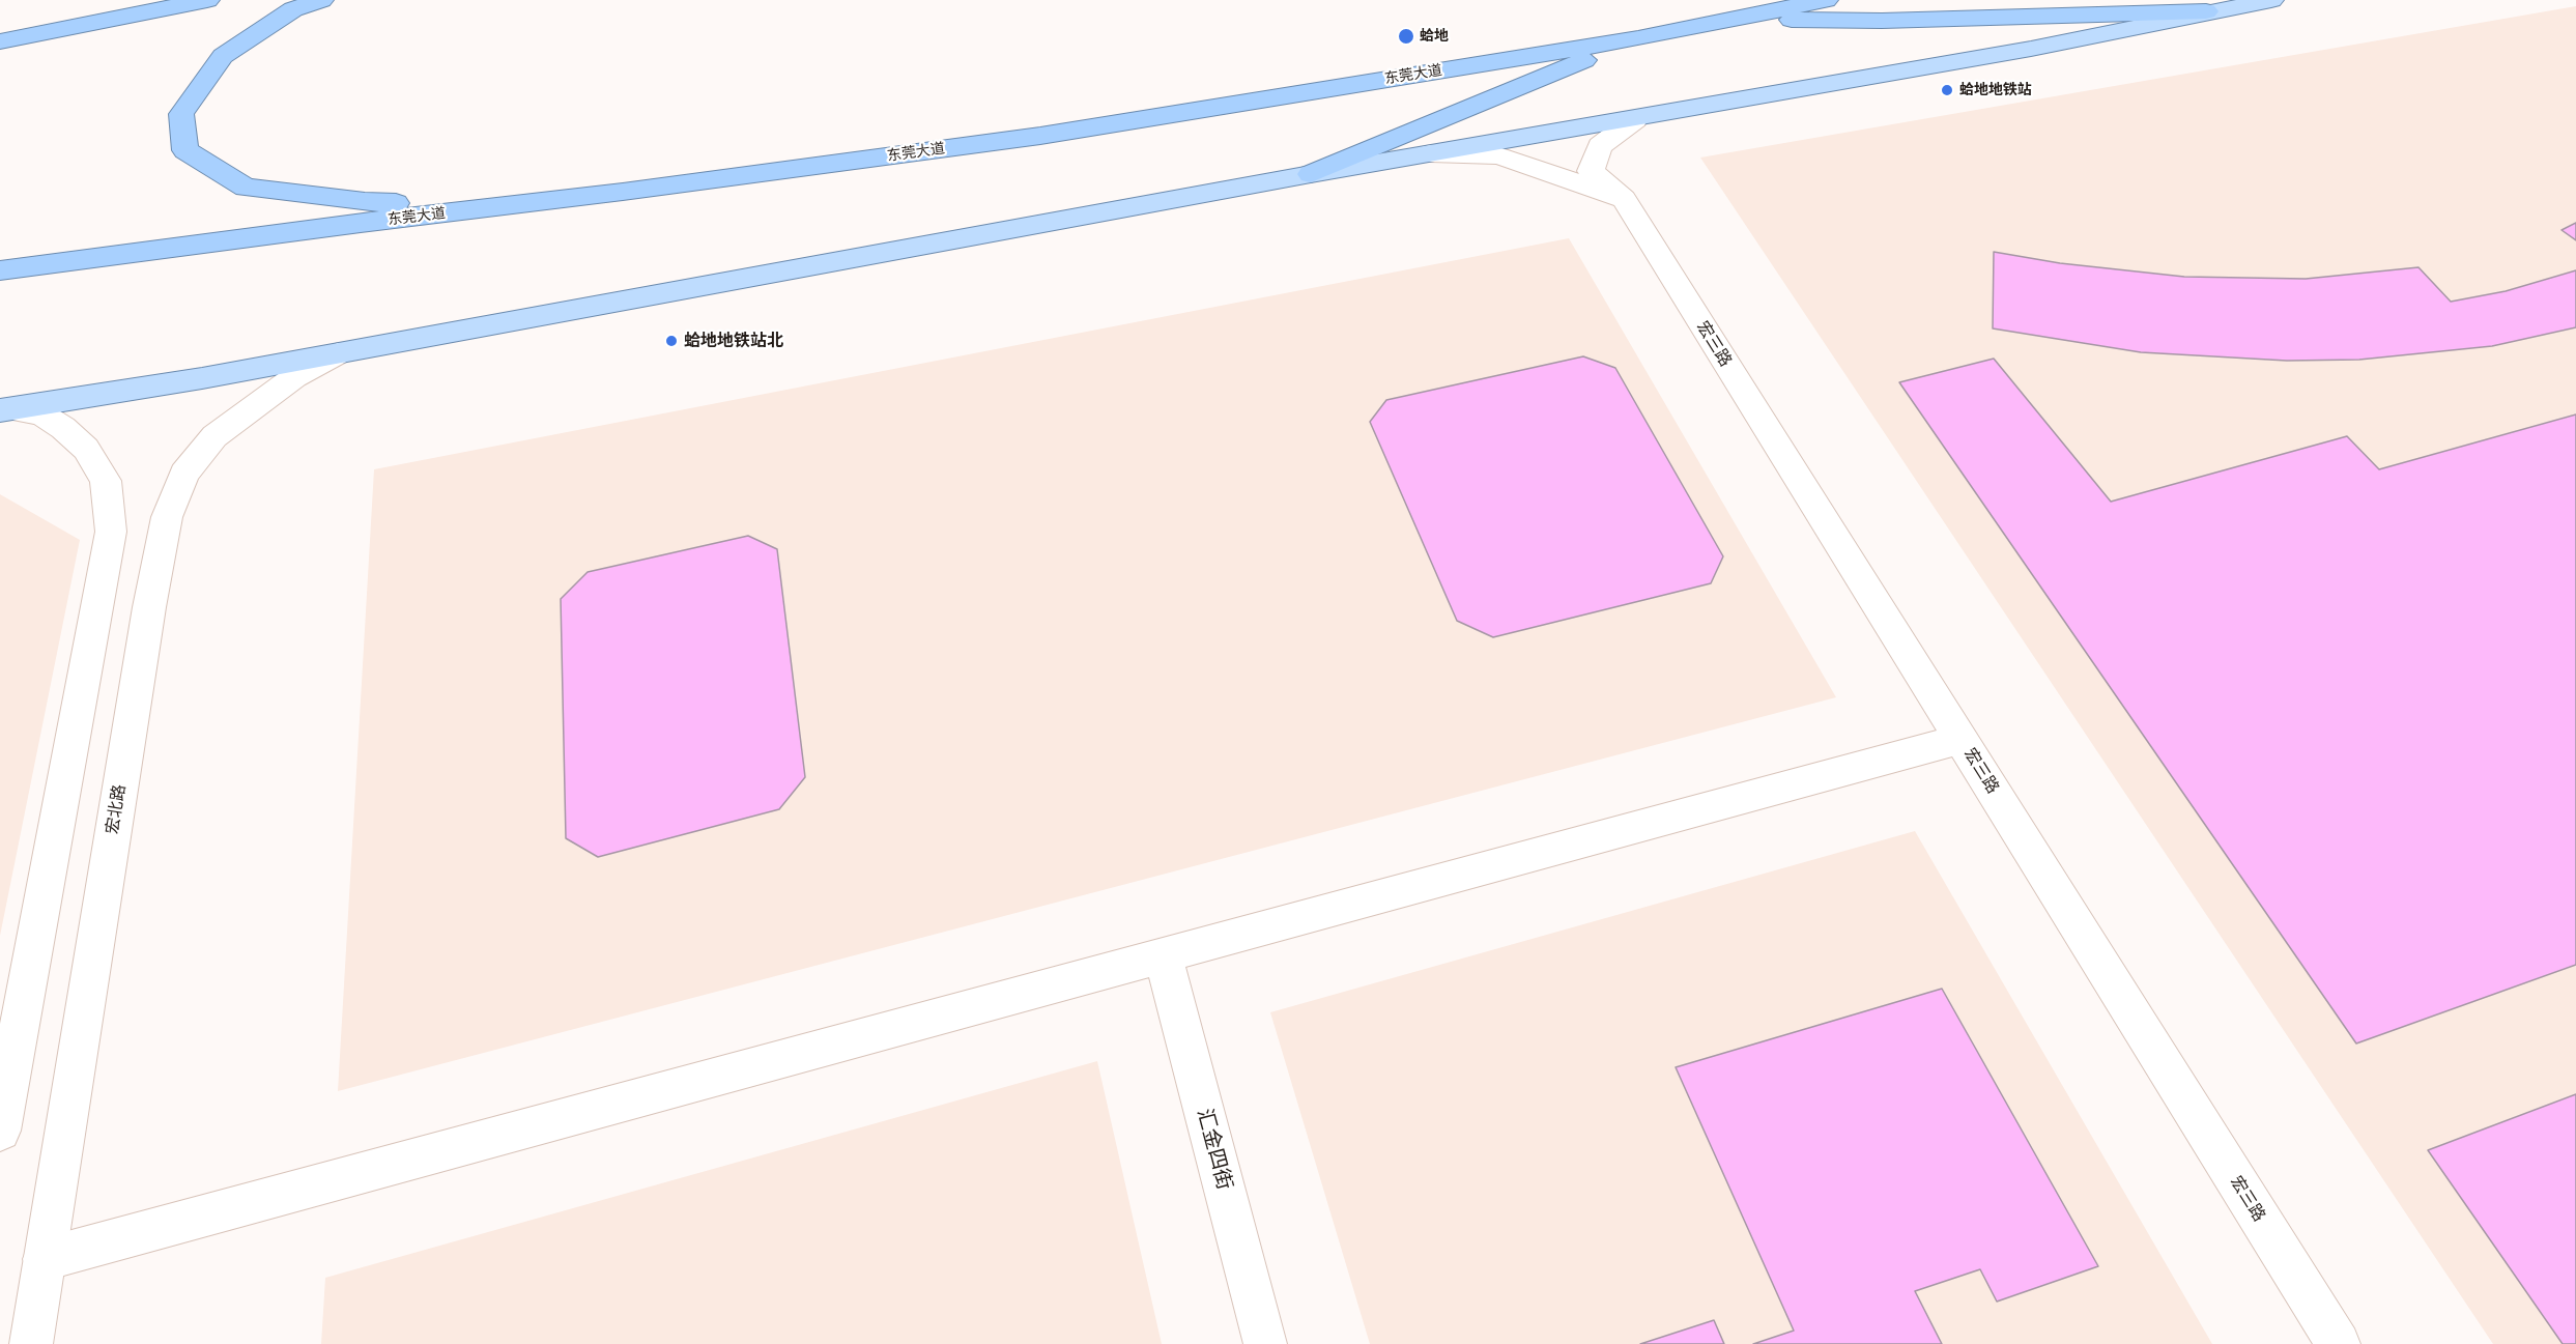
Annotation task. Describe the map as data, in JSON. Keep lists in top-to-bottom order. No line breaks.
{"streets":{"highway":["东莞大道"],"street":["宏三路","宏北路","汇金四街"]},"places":["蛤地","蛤地地铁站","蛤地地铁站北"]}
